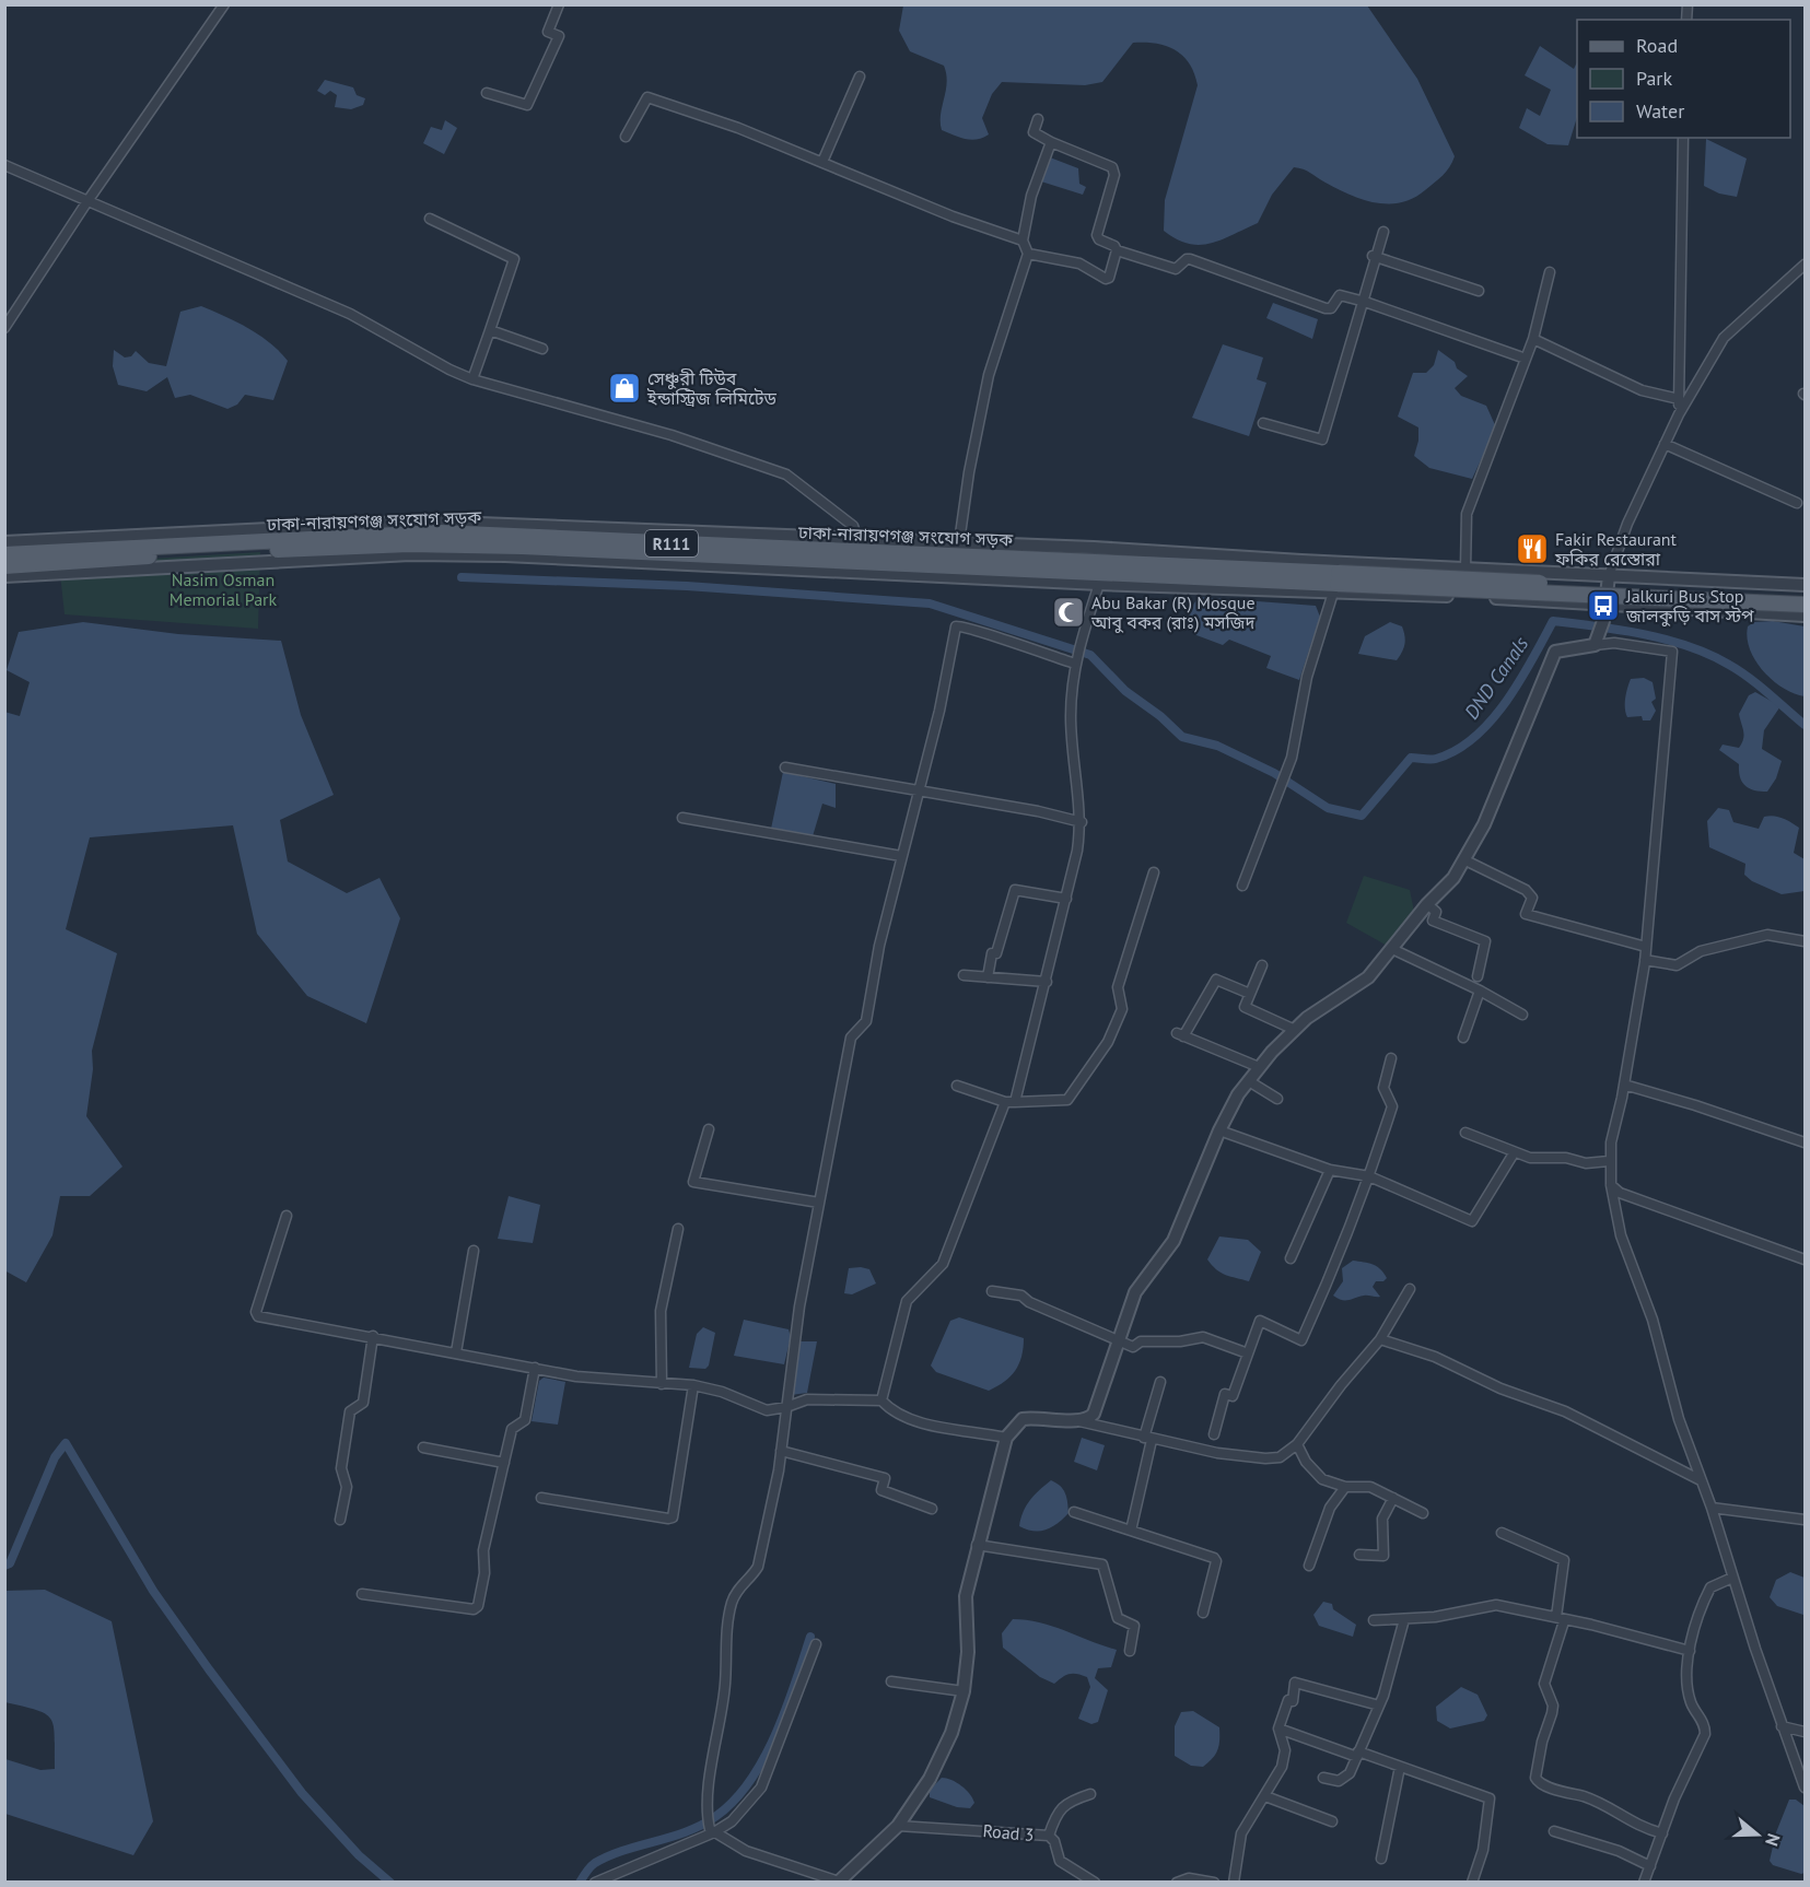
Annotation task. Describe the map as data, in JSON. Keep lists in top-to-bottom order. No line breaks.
{"streets":{"main road":["ঢাকা-নারায়ণগঞ্জ সংযোগ সড়ক","R111"],"street":["Road 3"]},"water":["DND Canals"],"parks":["Nasim Osman Memorial Park"],"places":{"shop":["সেঞ্চুরী টিউব ইন্ডাস্ট্রিজ লিমিটেড"],"restaurant":["Fakir Restaurant ফকির রেস্তোরা"],"bus stop":["Jalkuri Bus Stop জালকুড়ি বাস স্টপ"],"mosque":["Abu Bakar (R) Mosque আবু বকর (রাঃ) মসজিদ"]},"legend":["Road","Park","Water"],"north":"right"}
